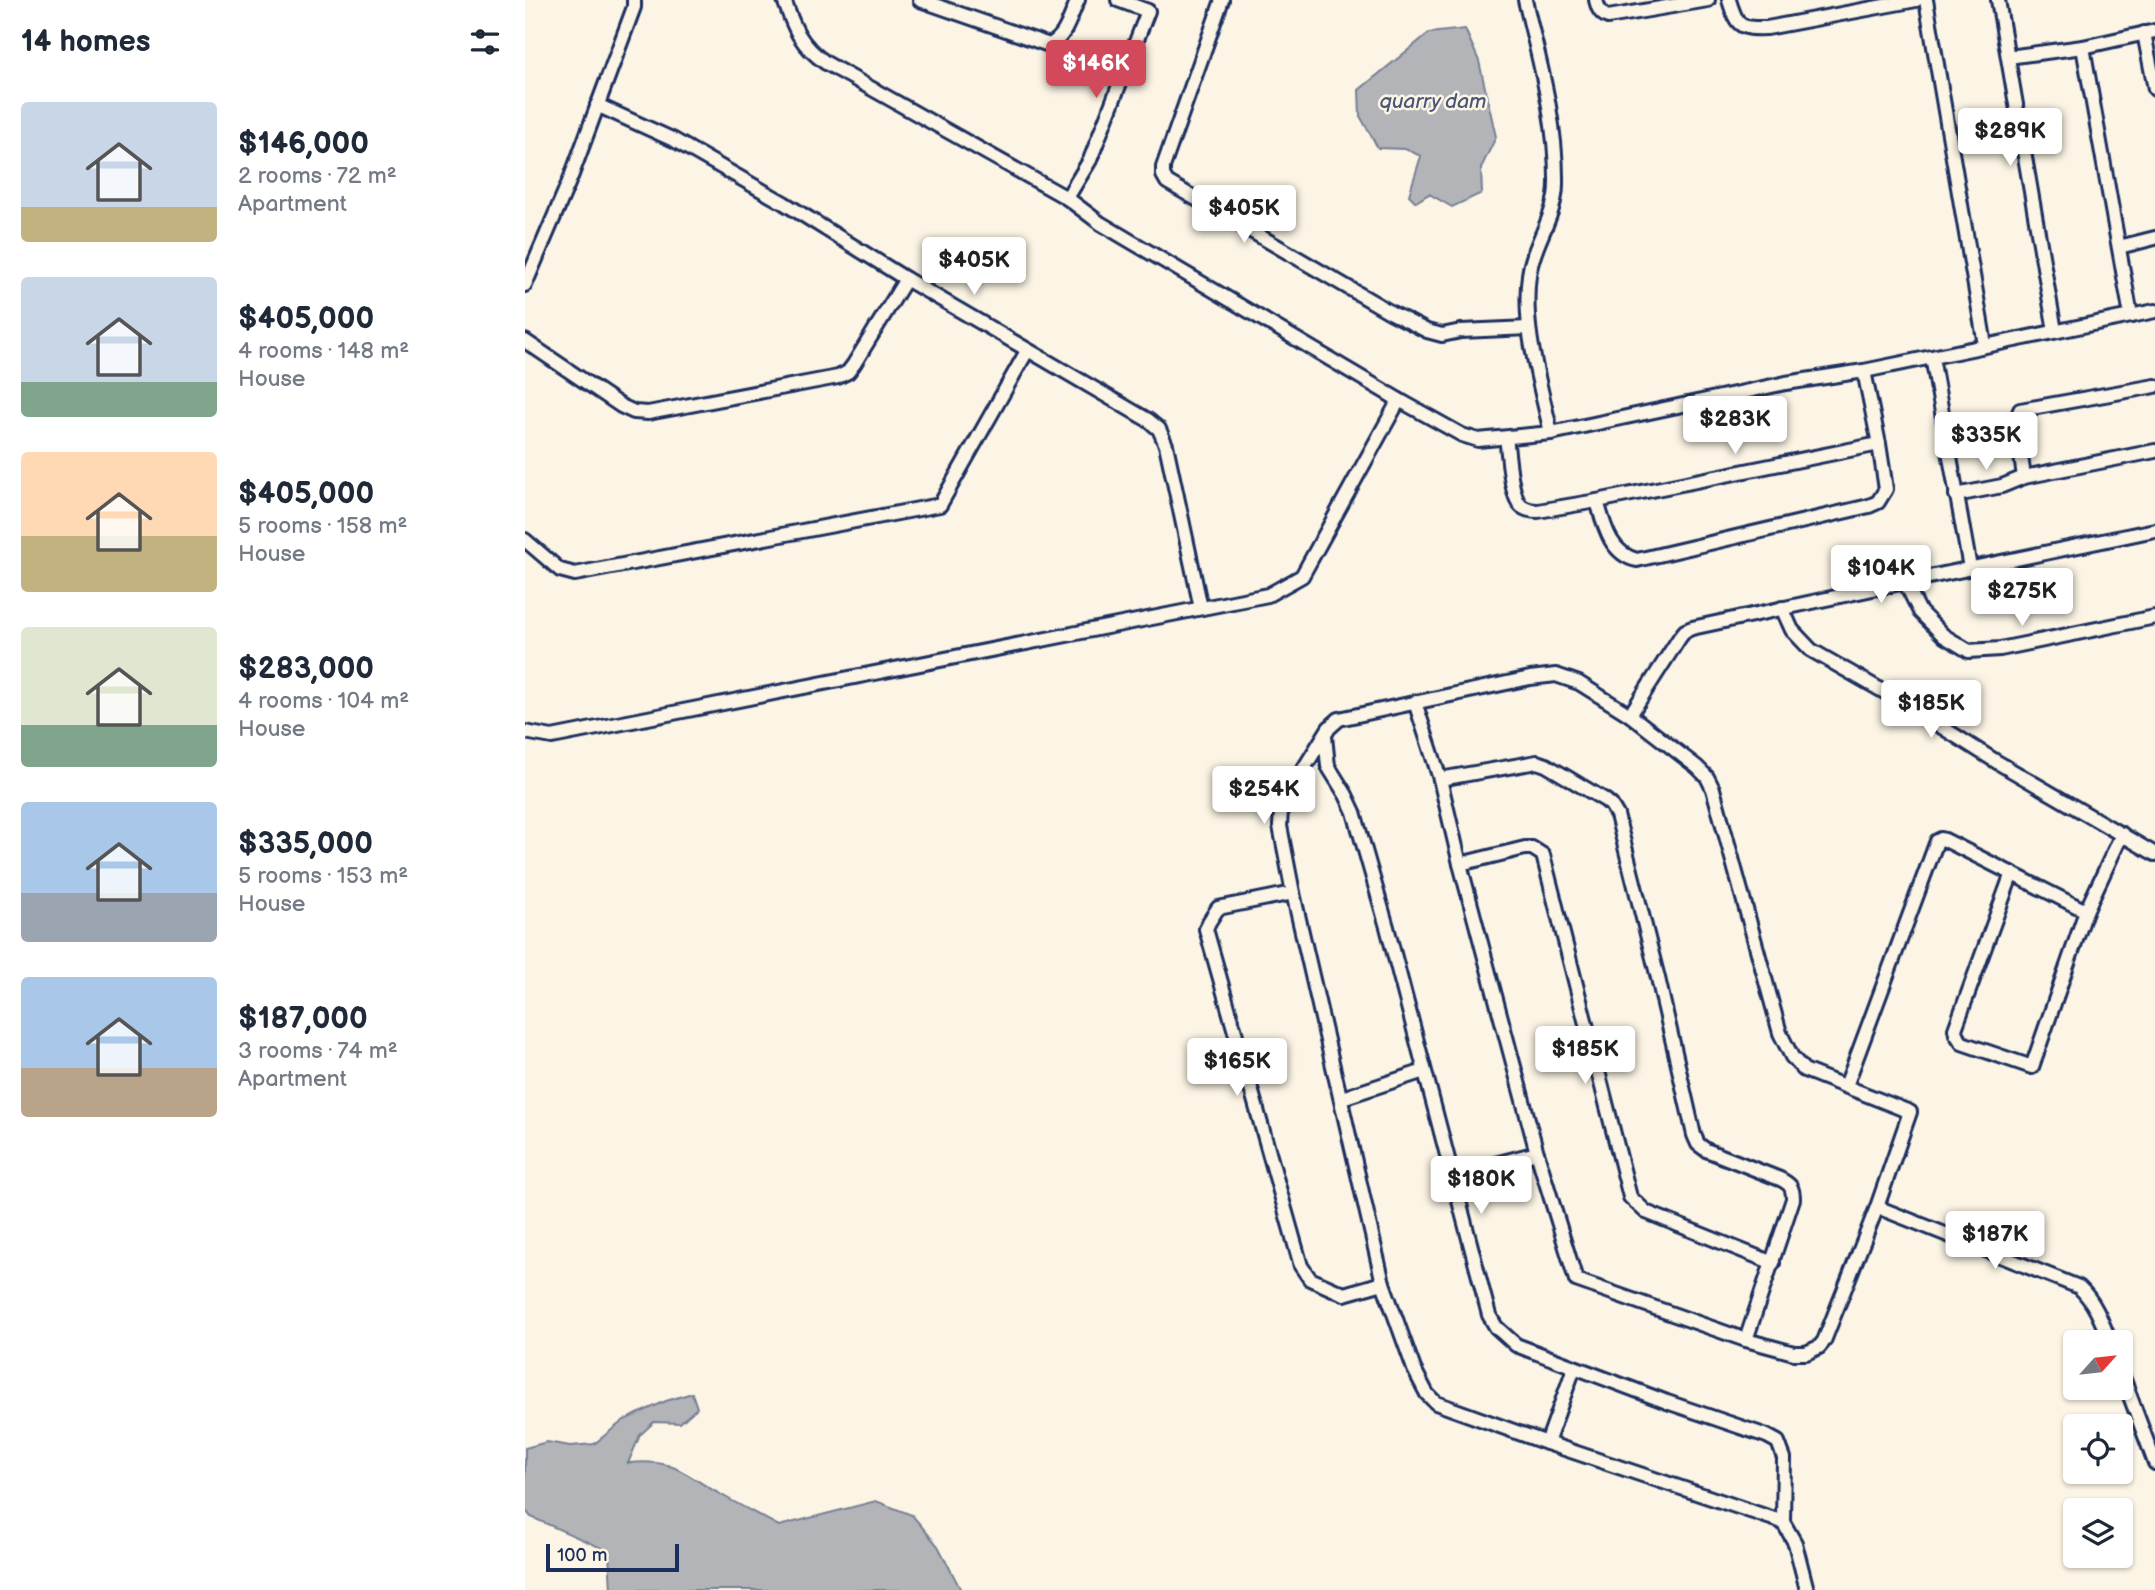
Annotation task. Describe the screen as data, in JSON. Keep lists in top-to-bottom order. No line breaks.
{"water":["quarry dam"],"scale_bar":"100 m","north":"top right","page":{"heading":"14 homes","price":["$146K","$289K","$405K","$405K","$283K","$335K","$104K","$275K","$185K","$254K","$185K","$165K","$180K","$187K"],"list":[{"name":"$146,000","note":"2 rooms · 72 m² · Apartment"},{"name":"$405,000","note":"4 rooms · 148 m² · House"},{"name":"$405,000","note":"5 rooms · 158 m² · House"},{"name":"$283,000","note":"4 rooms · 104 m² · House"},{"name":"$335,000","note":"5 rooms · 153 m² · House"},{"name":"$187,000","note":"3 rooms · 74 m² · Apartment"}],"scale":"100 m"}}
